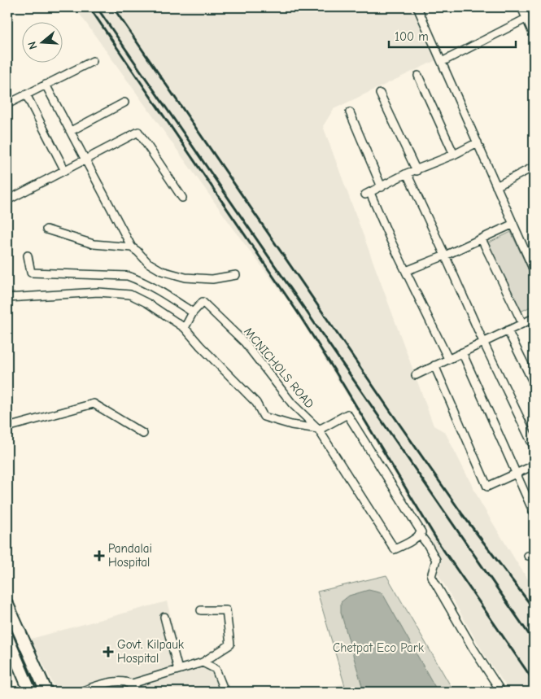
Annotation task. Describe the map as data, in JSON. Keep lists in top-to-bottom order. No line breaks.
{"streets":{"street":["MCNICHOLS ROAD"]},"parks":["Chetpat Eco Park"],"places":{"health":["Pandalai Hospital","Govt. Kilpauk Hospital"]},"scale_bar":"100 m","north":"left"}
